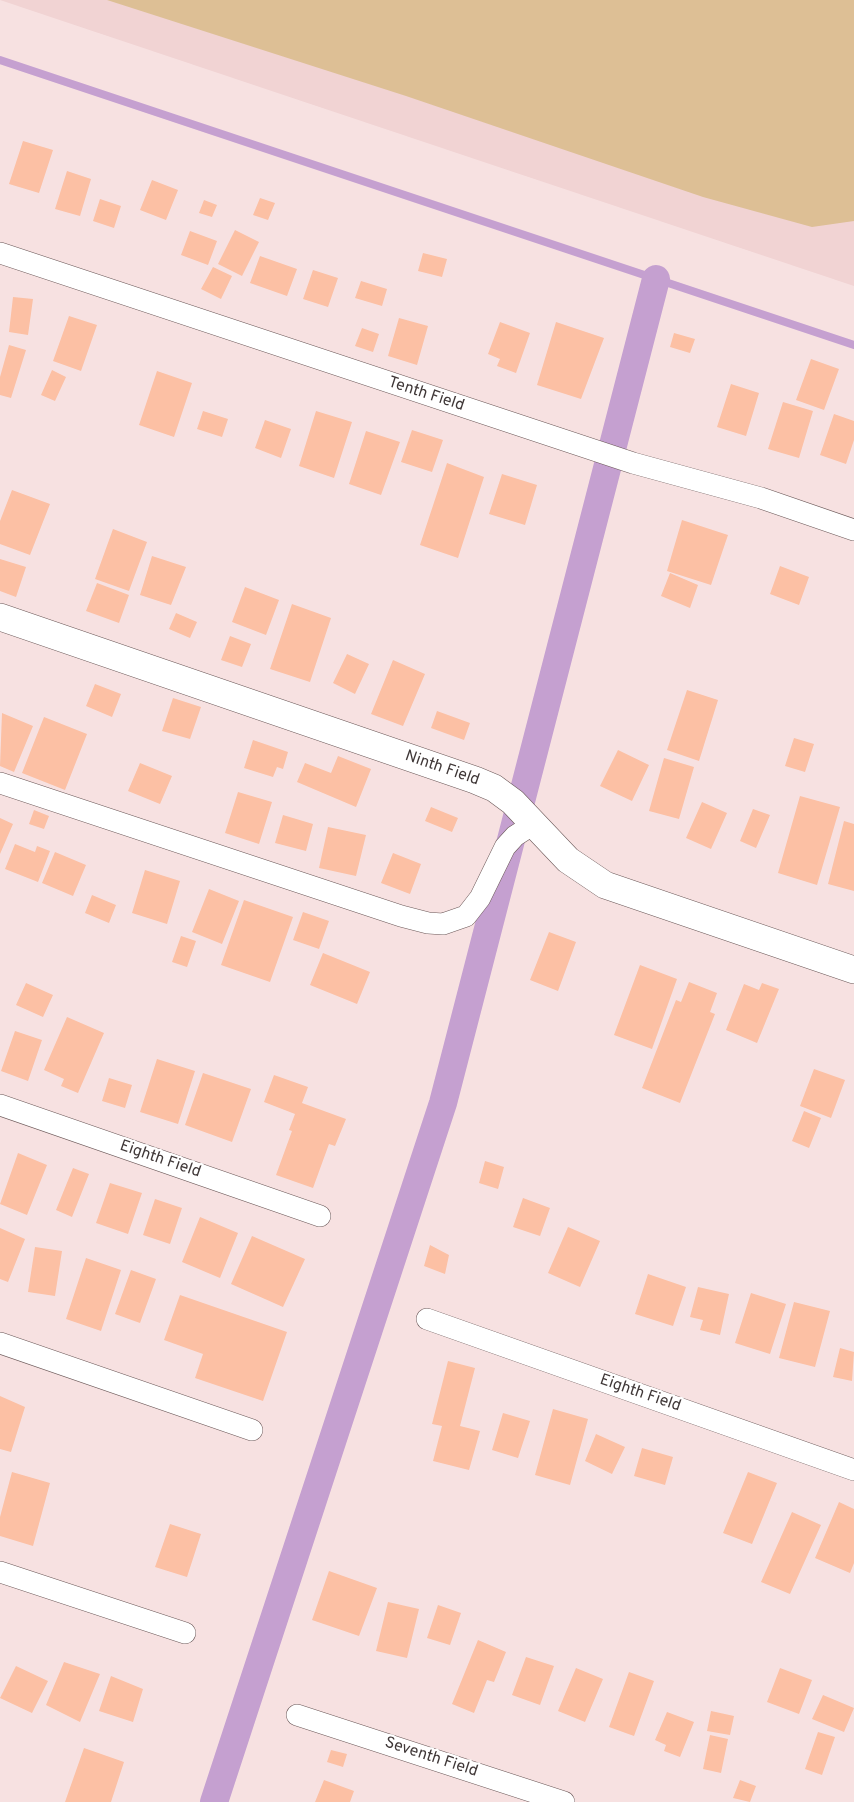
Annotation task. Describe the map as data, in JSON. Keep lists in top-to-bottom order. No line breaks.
{"streets":{"street":["Tenth Field","Ninth Field","Eighth Field","Seventh Field"]}}
